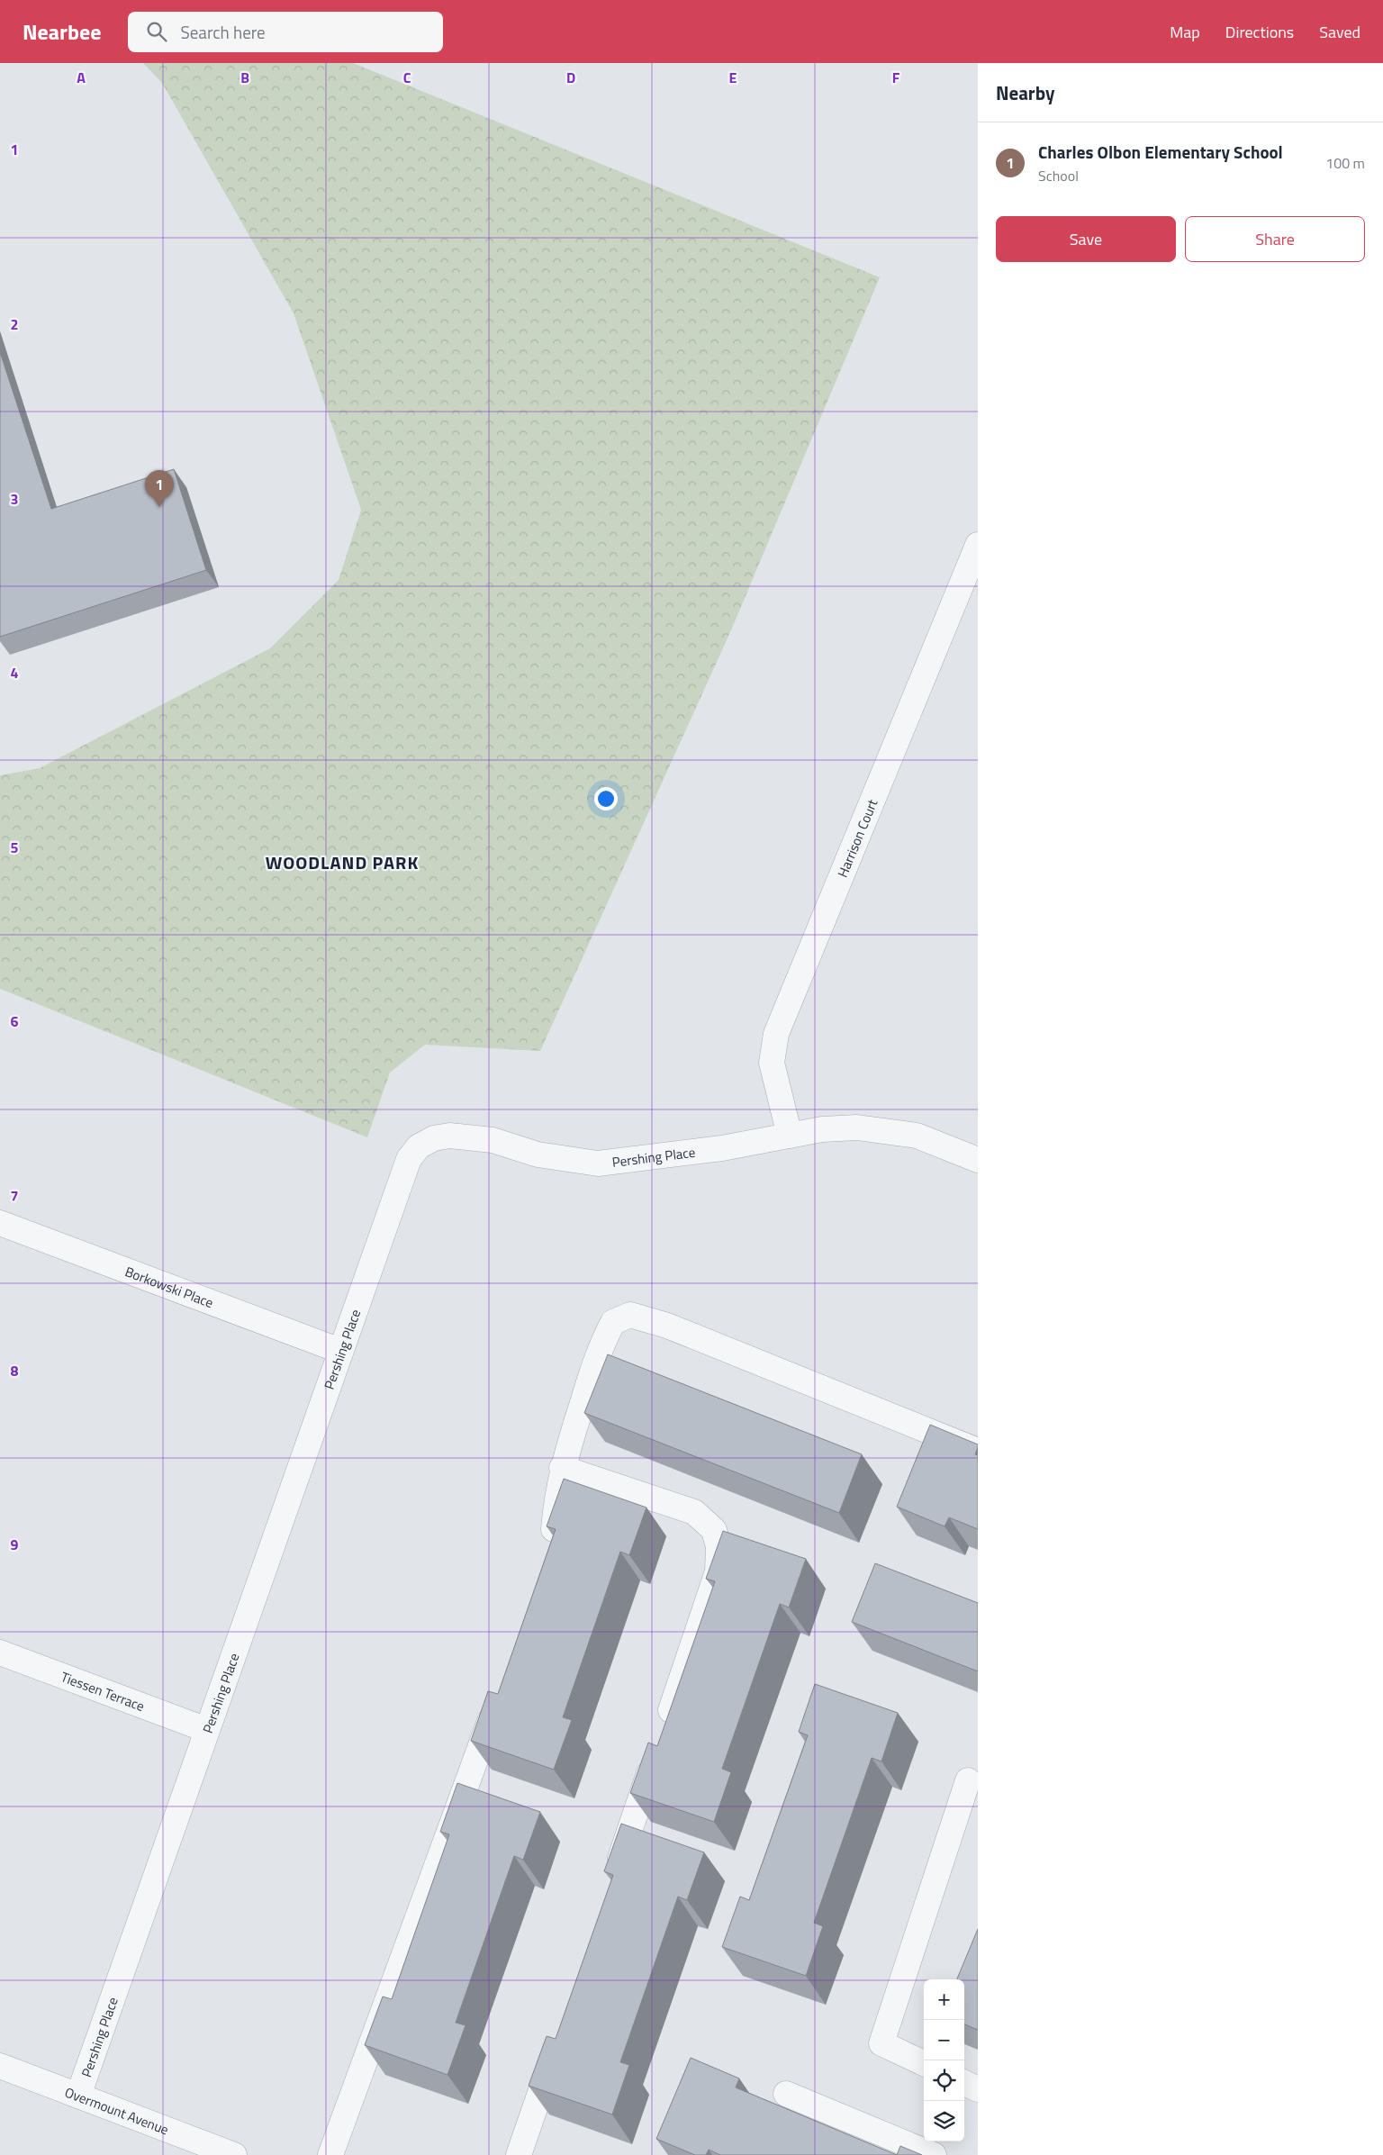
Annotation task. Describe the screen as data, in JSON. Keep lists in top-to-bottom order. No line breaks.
{"streets":{"street":["Harrison Court","Pershing Place","Borkowski Place","Tiessen Terrace","Overmount Avenue"]},"crossings":[["Harrison Court","Pershing Place"],["Pershing Place","Borkowski Place"],["Pershing Place","Tiessen Terrace"],["Pershing Place","Overmount Avenue"]],"districts":["WOODLAND PARK"],"page":{"header":"Nearbee","search":"Search here","nav":["Map","Directions","Saved"],"heading":"Nearby","list":[{"mark":"1","name":"Charles Olbon Elementary School","note":"School","value":"100 m"}],"buttons":["Save","Share"],"pins":"1","map_buttons":["+","−"]},"grid":{"columns":["A","B","C","D","E","F"],"rows":["1","2","3","4","5","6","7","8","9"]}}
